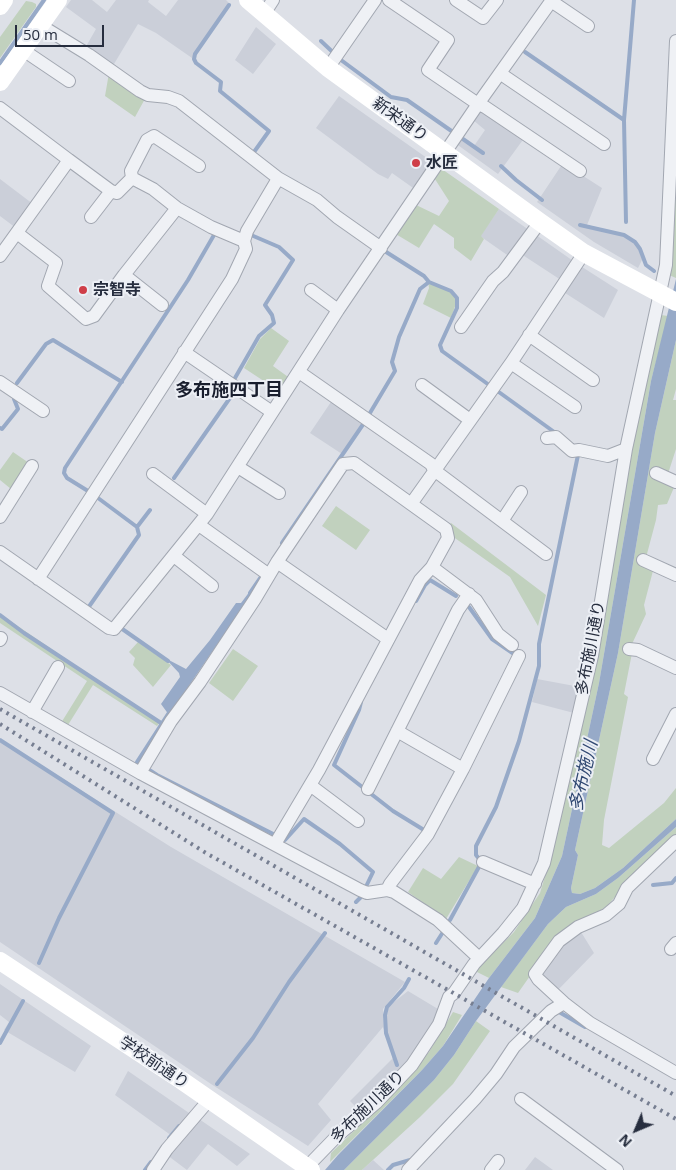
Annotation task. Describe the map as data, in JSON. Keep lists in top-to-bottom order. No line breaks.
{"streets":{"street":["新栄通り","多布施川通り","学校前通り"]},"crossings":[["新栄通り","多布施川通り"],["多布施川通り","学校前通り"]],"districts":["多布施四丁目"],"water":["多布施川"],"places":["水匠","宗智寺"],"scale_bar":"50 m","north":"bottom left"}
